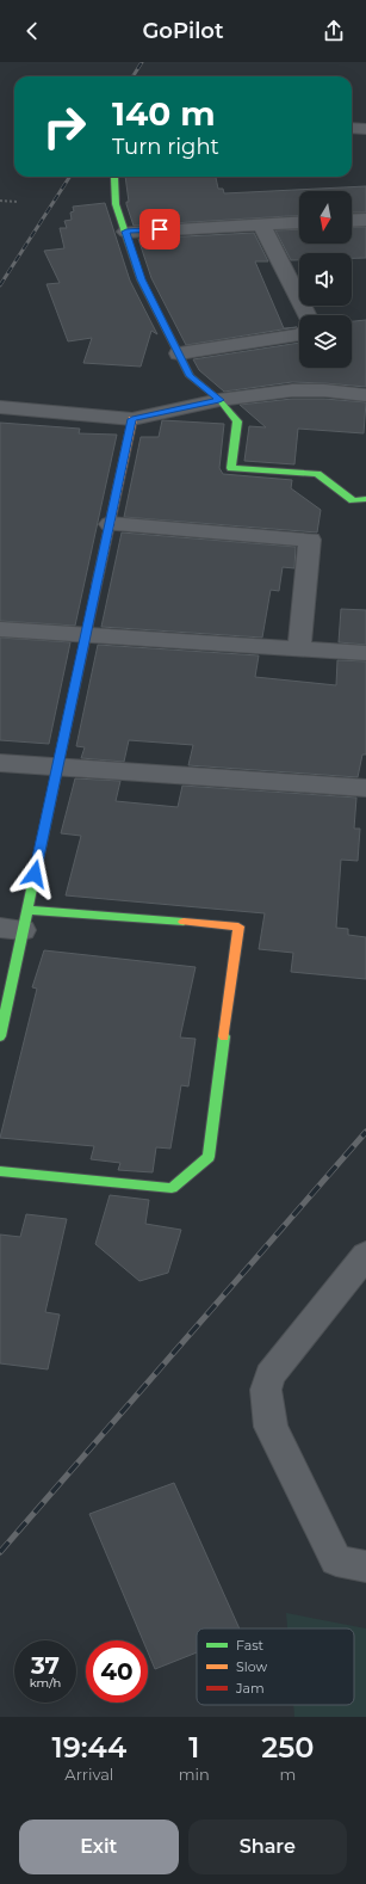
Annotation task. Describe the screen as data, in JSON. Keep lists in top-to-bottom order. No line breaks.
{"legend":["Fast","Slow","Jam"],"north":"bottom","page":{"header":"GoPilot","turn":["140 m","Turn right"],"speed":"37 km/h","limit":"40","eta":["19:44","Arrival","1","min","250","m"],"buttons":["Exit","Share"]}}
